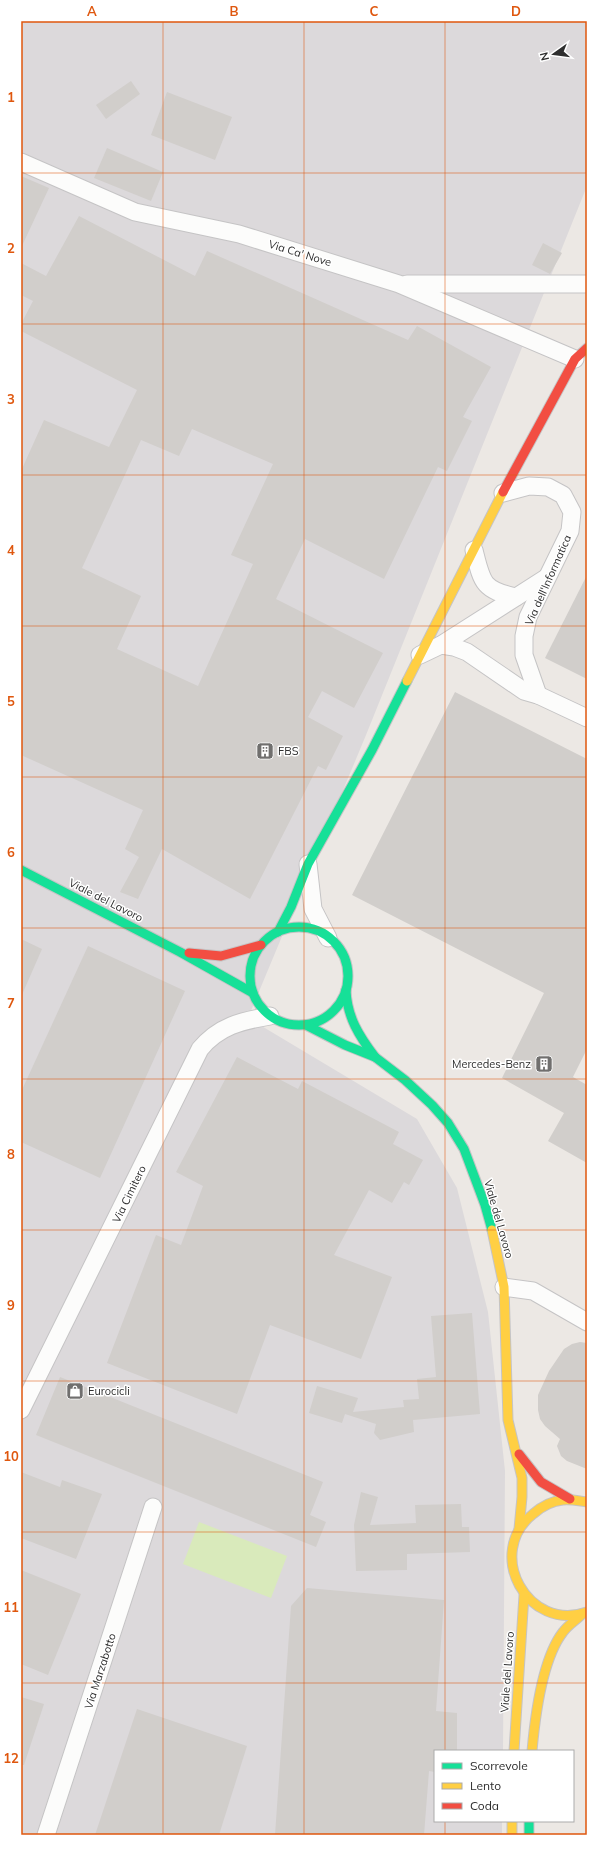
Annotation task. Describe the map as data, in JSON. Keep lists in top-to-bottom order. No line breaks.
{"streets":{"street":["Via Ca' Nove","Via dell'Informatica","Viale del Lavoro","Via Cimitero","Via Marzabotto"]},"crossings":[["Viale del Lavoro","Via Cimitero"]],"places":{"building":["FBS","Mercedes-Benz"],"shop":["Eurocicli"]},"legend":["Scorrevole","Lento","Coda"],"north":"left","grid":{"columns":["A","B","C","D"],"rows":["1","2","3","4","5","6","7","8","9","10","11","12"]}}
